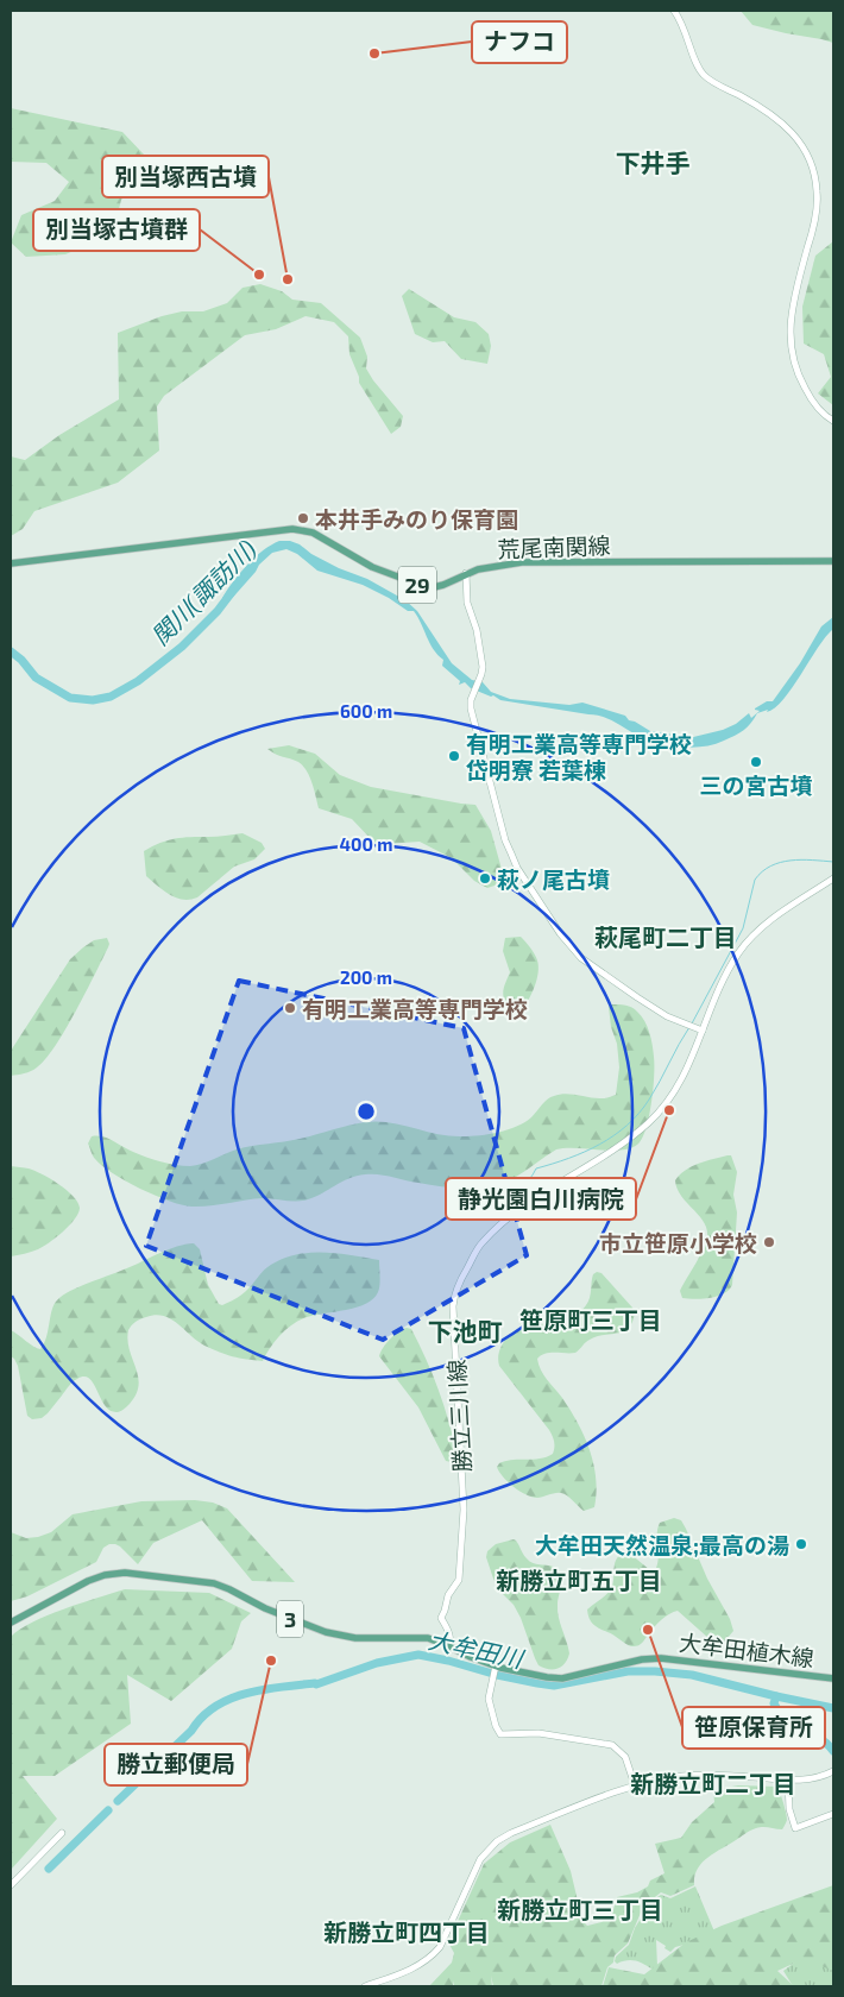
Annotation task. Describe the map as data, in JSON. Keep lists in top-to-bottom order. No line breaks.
{"streets":{"main road":["荒尾南関線","29","3","大牟田植木線"],"street":["勝立三川線"]},"crossings":[["勝立三川線","大牟田植木線"]],"districts":["下井手","萩尾町二丁目","笹原町三丁目","下池町","新勝立町五丁目","新勝立町二丁目","新勝立町三丁目","新勝立町四丁目"],"water":["関川(諏訪川)","大牟田川"],"places":["ナフコ","別当塚古墳群","別当塚西古墳","本井手みのり保育園","有明工業高等専門学校 岱明寮 若葉棟","三の宮古墳","萩ノ尾古墳","有明工業高等専門学校","静光園白川病院","市立笹原小学校","大牟田天然温泉;最高の湯","笹原保育所","勝立郵便局"],"rings":["600 m","400 m","200 m"]}
